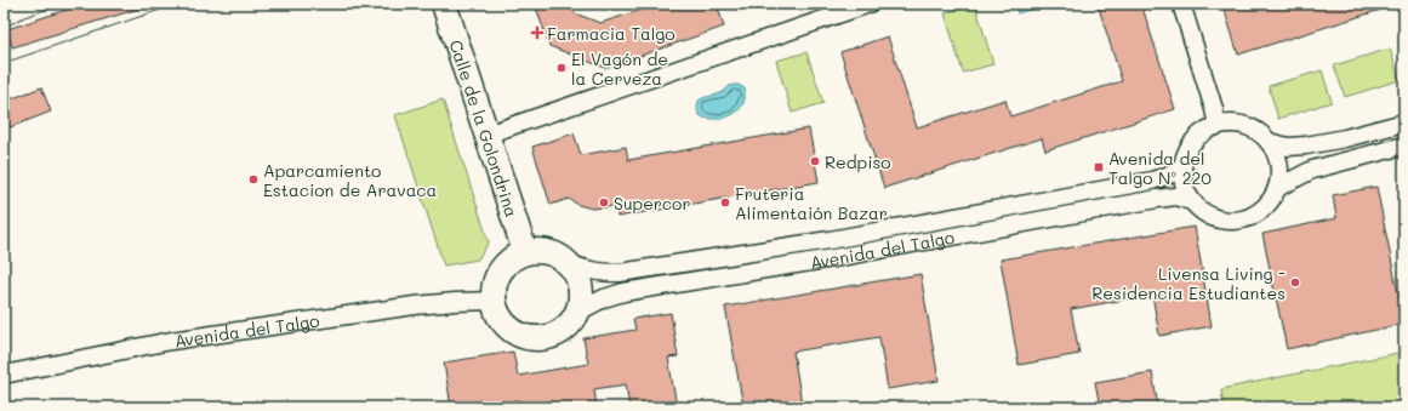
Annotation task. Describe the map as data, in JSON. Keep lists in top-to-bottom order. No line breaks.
{"streets":{"street":["Calle de la Golondrina","Avenida del Talgo"]},"crossings":[["Calle de la Golondrina","Avenida del Talgo"]],"places":{"health":["Farmacia Talgo"],"other":["El Vagón de la Cerveza","Redpiso","Aparcamiento Estacion de Aravaca","Supercor","Fruteria Alimentaión Bazar","Livensa Living - Residencia Estudiantes"],"transit":["Avenida del Talgo Nº 220"]}}
